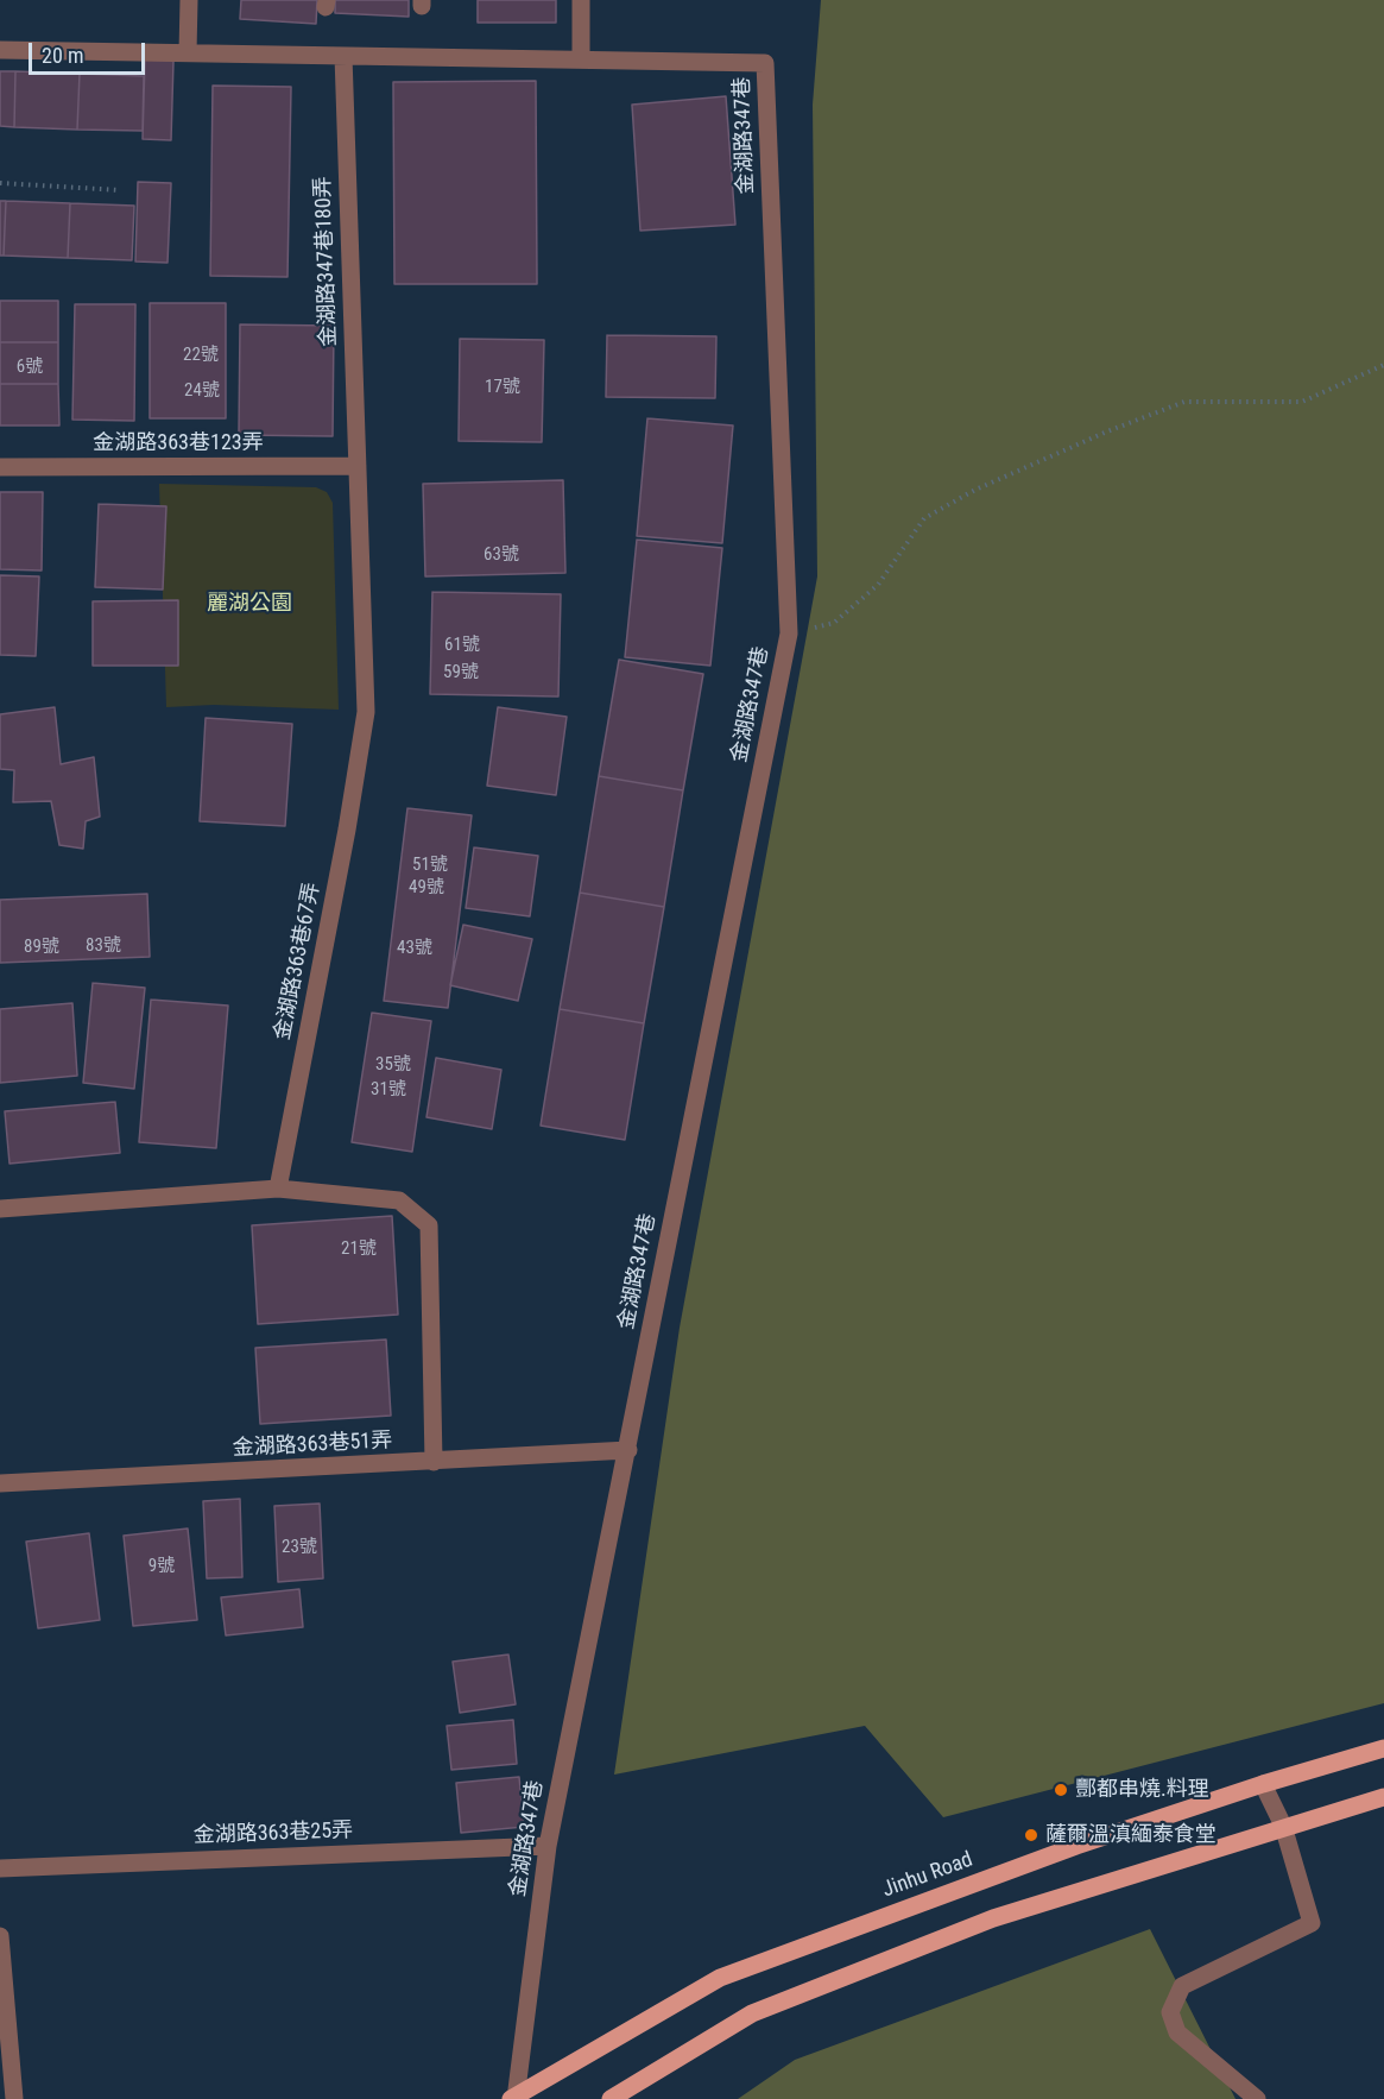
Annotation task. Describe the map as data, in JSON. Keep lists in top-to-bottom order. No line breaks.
{"streets":{"main road":["Jinhu Road"],"street":["金湖路347巷","金湖路347巷180弄","金湖路363巷123弄","金湖路363巷67弄","金湖路363巷51弄","金湖路363巷25弄"]},"crossings":[["金湖路347巷","金湖路347巷180弄"],["金湖路347巷","金湖路363巷51弄"],["金湖路347巷","金湖路363巷25弄"],["金湖路347巷","Jinhu Road"],["金湖路347巷180弄","金湖路363巷123弄"],["金湖路347巷180弄","金湖路363巷67弄"],["金湖路363巷123弄","金湖路363巷67弄"]],"parks":["麗湖公園"],"places":["酆都串燒.料理","薩爾溫滇緬泰食堂"],"house_numbers":["22號","6號","17號","24號","63號","61號","59號","51號","49號","83號","89號","43號","35號","31號","21號","23號","9號"],"scale_bar":"20 m"}
